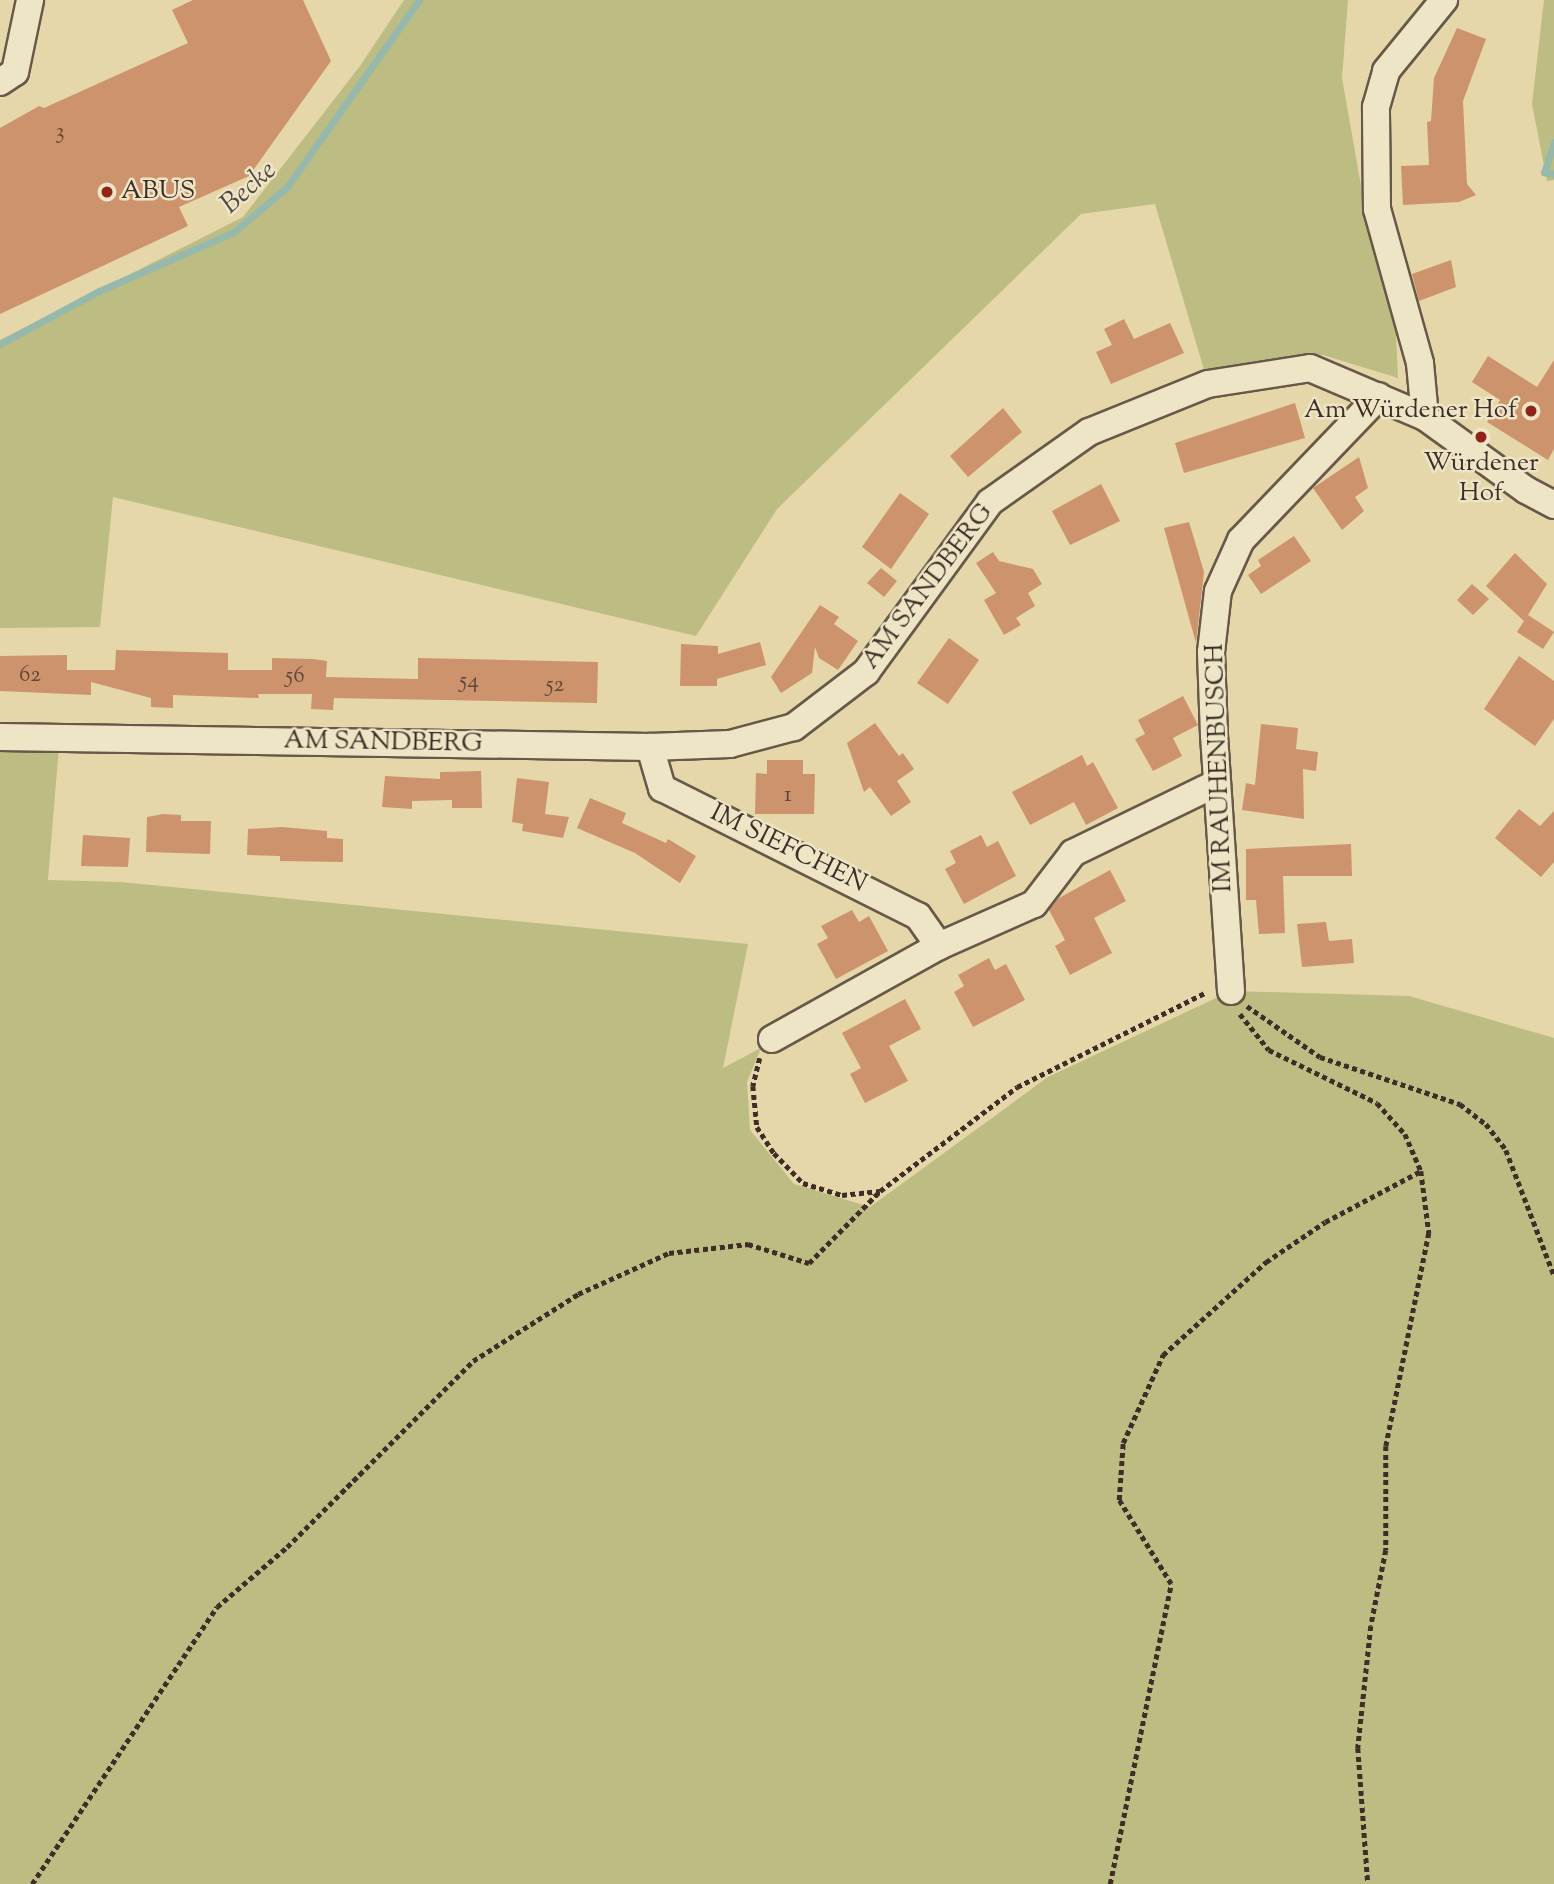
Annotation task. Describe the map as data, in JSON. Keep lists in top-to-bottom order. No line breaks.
{"streets":{"street":["AM SANDBERG","IM RAUHENBUSCH","IM SIEFCHEN"]},"crossings":[["AM SANDBERG","IM RAUHENBUSCH"],["AM SANDBERG","IM SIEFCHEN"]],"water":["Becke"],"places":["ABUS","Am Würdener Hof","Würdener Hof"],"house_numbers":["3","62","56","54","52","1"]}
